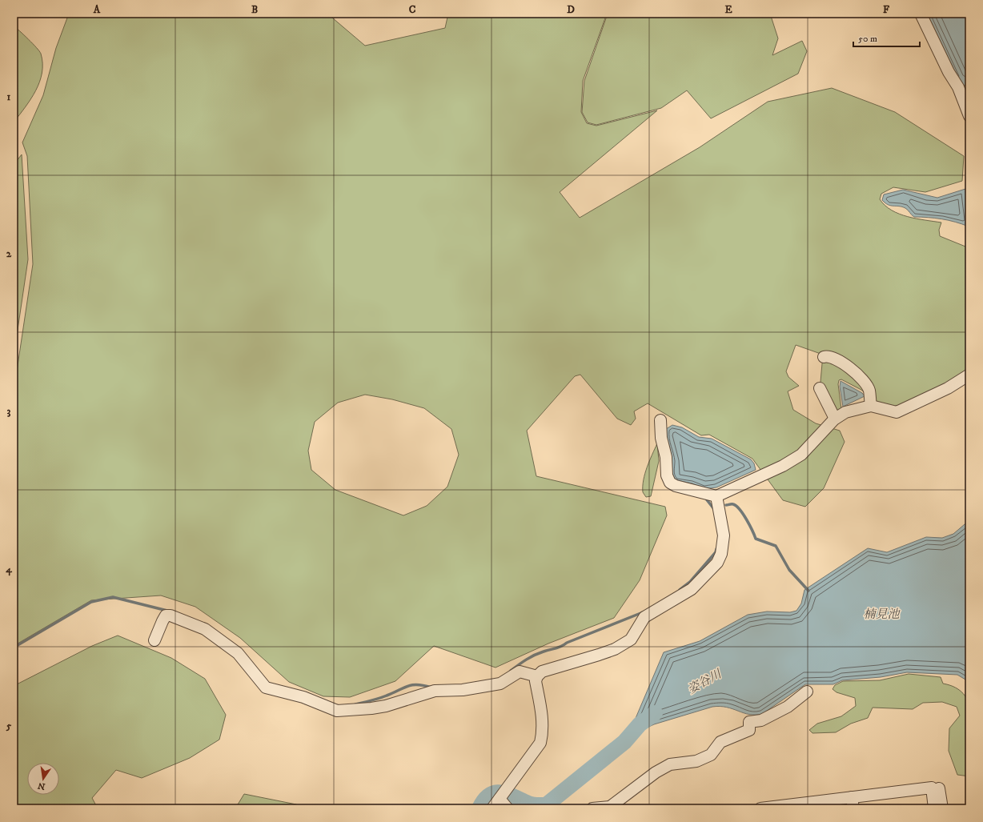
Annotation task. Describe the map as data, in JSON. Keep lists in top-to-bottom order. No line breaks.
{"water":["楠見池","姿谷川"],"scale_bar":"50 m","north":"bottom","grid":{"columns":["A","B","C","D","E","F"],"rows":["1","2","3","4","5"]}}
